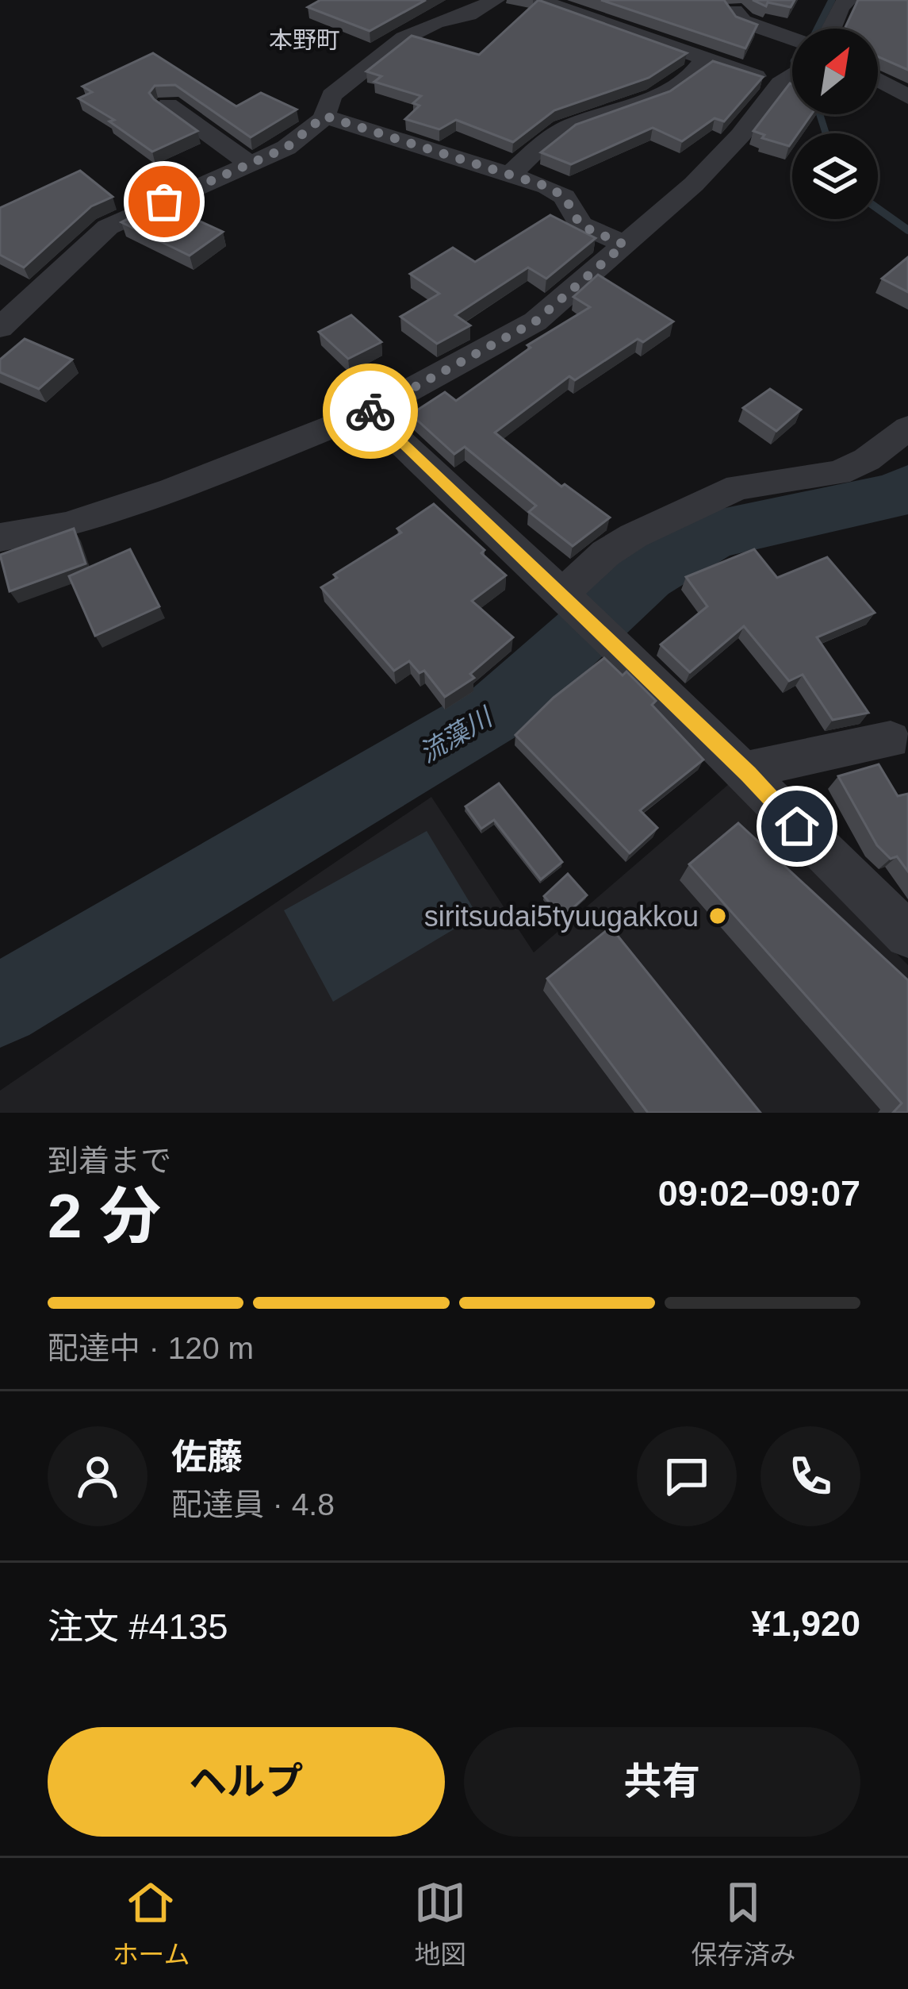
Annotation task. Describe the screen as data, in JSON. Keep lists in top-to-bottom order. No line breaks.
{"districts":["本野町"],"water":["流藻川"],"places":["siritsudai5tyuugakkou"],"north":"top right","page":{"heading":["2 分","到着まで","09:02–09:07"],"panel":["佐藤","配達員 · 4.8","注文 #4135","¥1,920"],"bar":"配達中 · 120 m","buttons":["ヘルプ","共有"],"tabs":["ホーム","地図","保存済み"]}}
